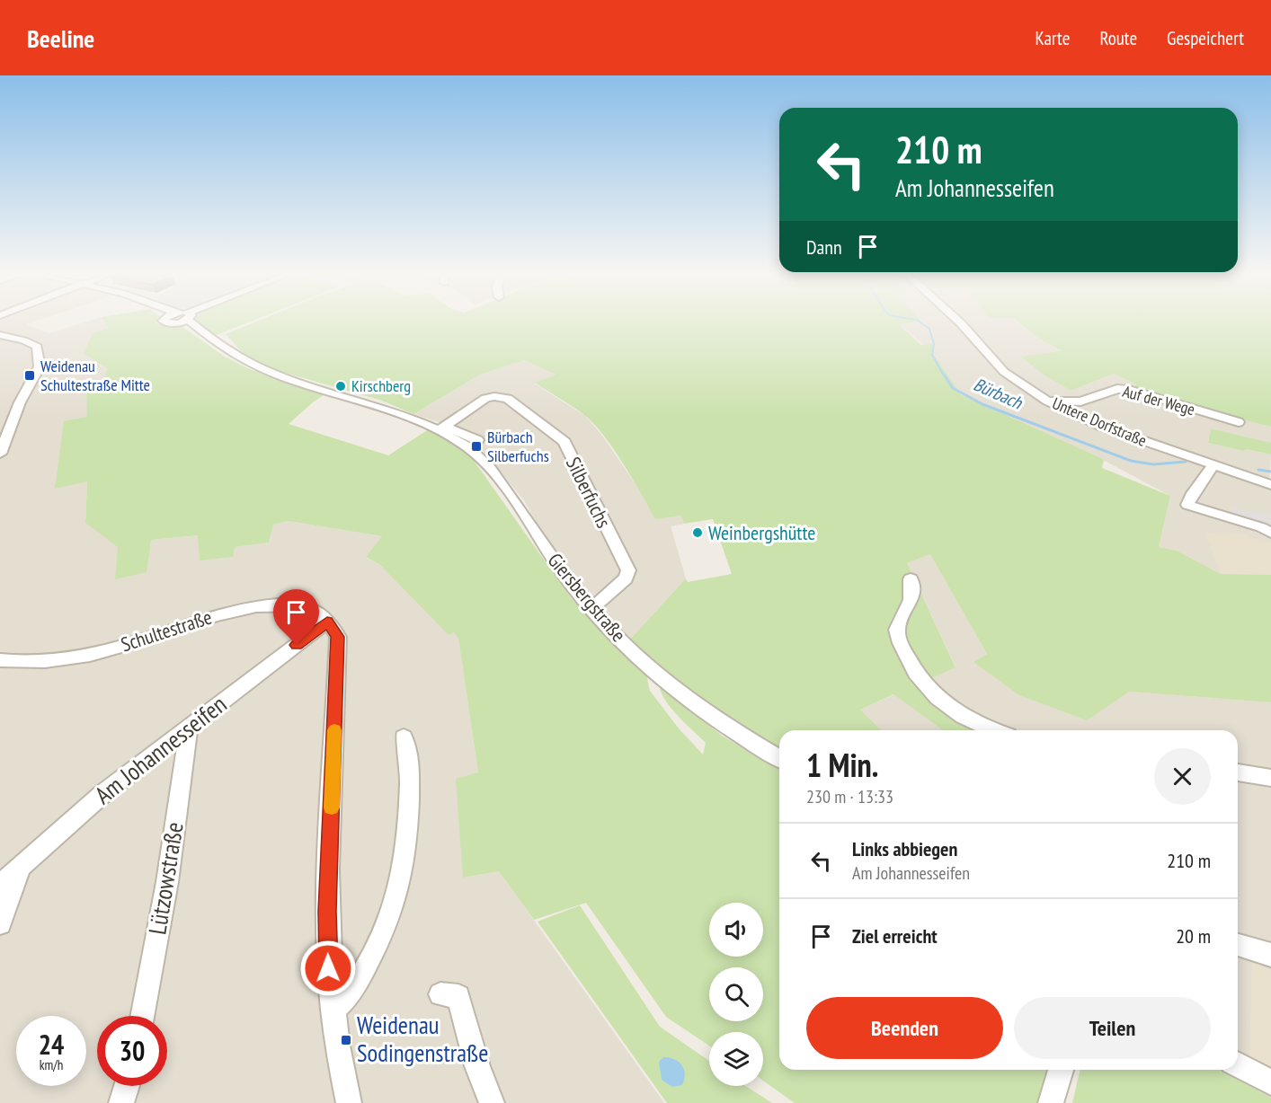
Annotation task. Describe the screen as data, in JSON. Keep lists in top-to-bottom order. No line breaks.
{"streets":{"street":["Auf der Wege","Untere Dorfstraße","Silberfuchs","Giersbergstraße","Schultestraße","Am Johannesseifen","Lützowstraße"]},"crossings":[["Auf der Wege","Untere Dorfstraße"],["Silberfuchs","Giersbergstraße"],["Schultestraße","Am Johannesseifen"],["Am Johannesseifen","Lützowstraße"]],"water":["Bürbach"],"places":{"transit":["Weidenau Schultestraße Mitte","Bürbach Silberfuchs","Weidenau Sodingenstraße"],"other":["Kirschberg","Weinbergshütte"]},"page":{"header":"Beeline","nav":["Karte","Route","Gespeichert"],"turn":["210 m","Am Johannesseifen"],"then":"Dann","heading":["1 Min.","230 m · 13:33"],"list":[{"name":"Links abbiegen","note":"Am Johannesseifen","value":"210 m"},{"name":"Ziel erreicht","value":"20 m"}],"buttons":["Beenden","Teilen"],"speed":"24 km/h","limit":"30"}}
